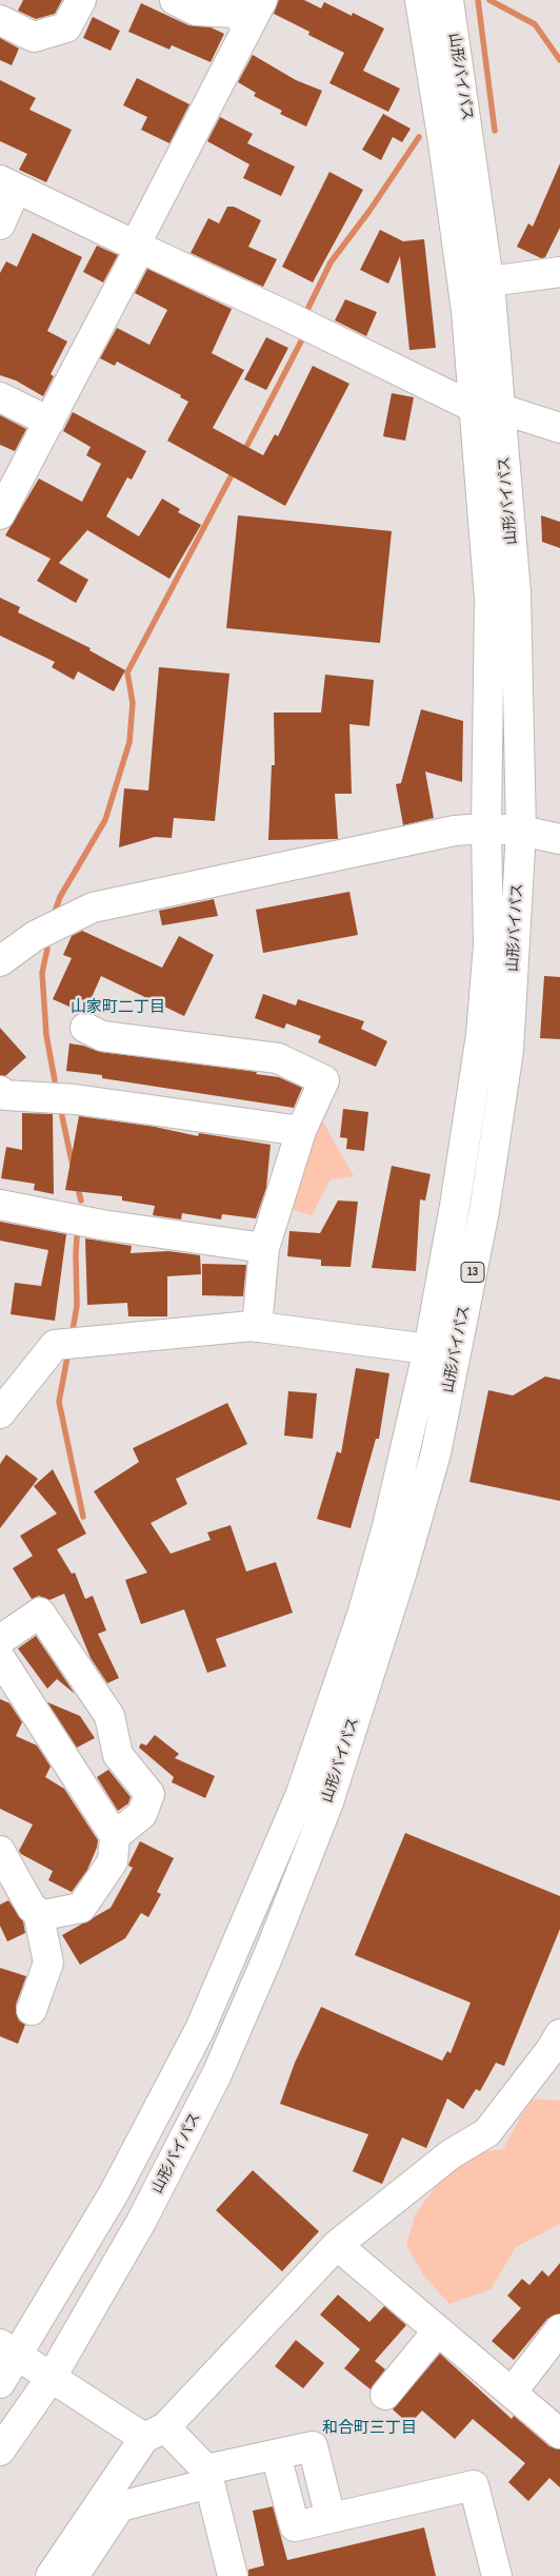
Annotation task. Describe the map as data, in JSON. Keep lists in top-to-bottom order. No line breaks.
{"streets":{"main road":["山形バイパス","13"]},"districts":["山家町二丁目","和合町三丁目"]}
